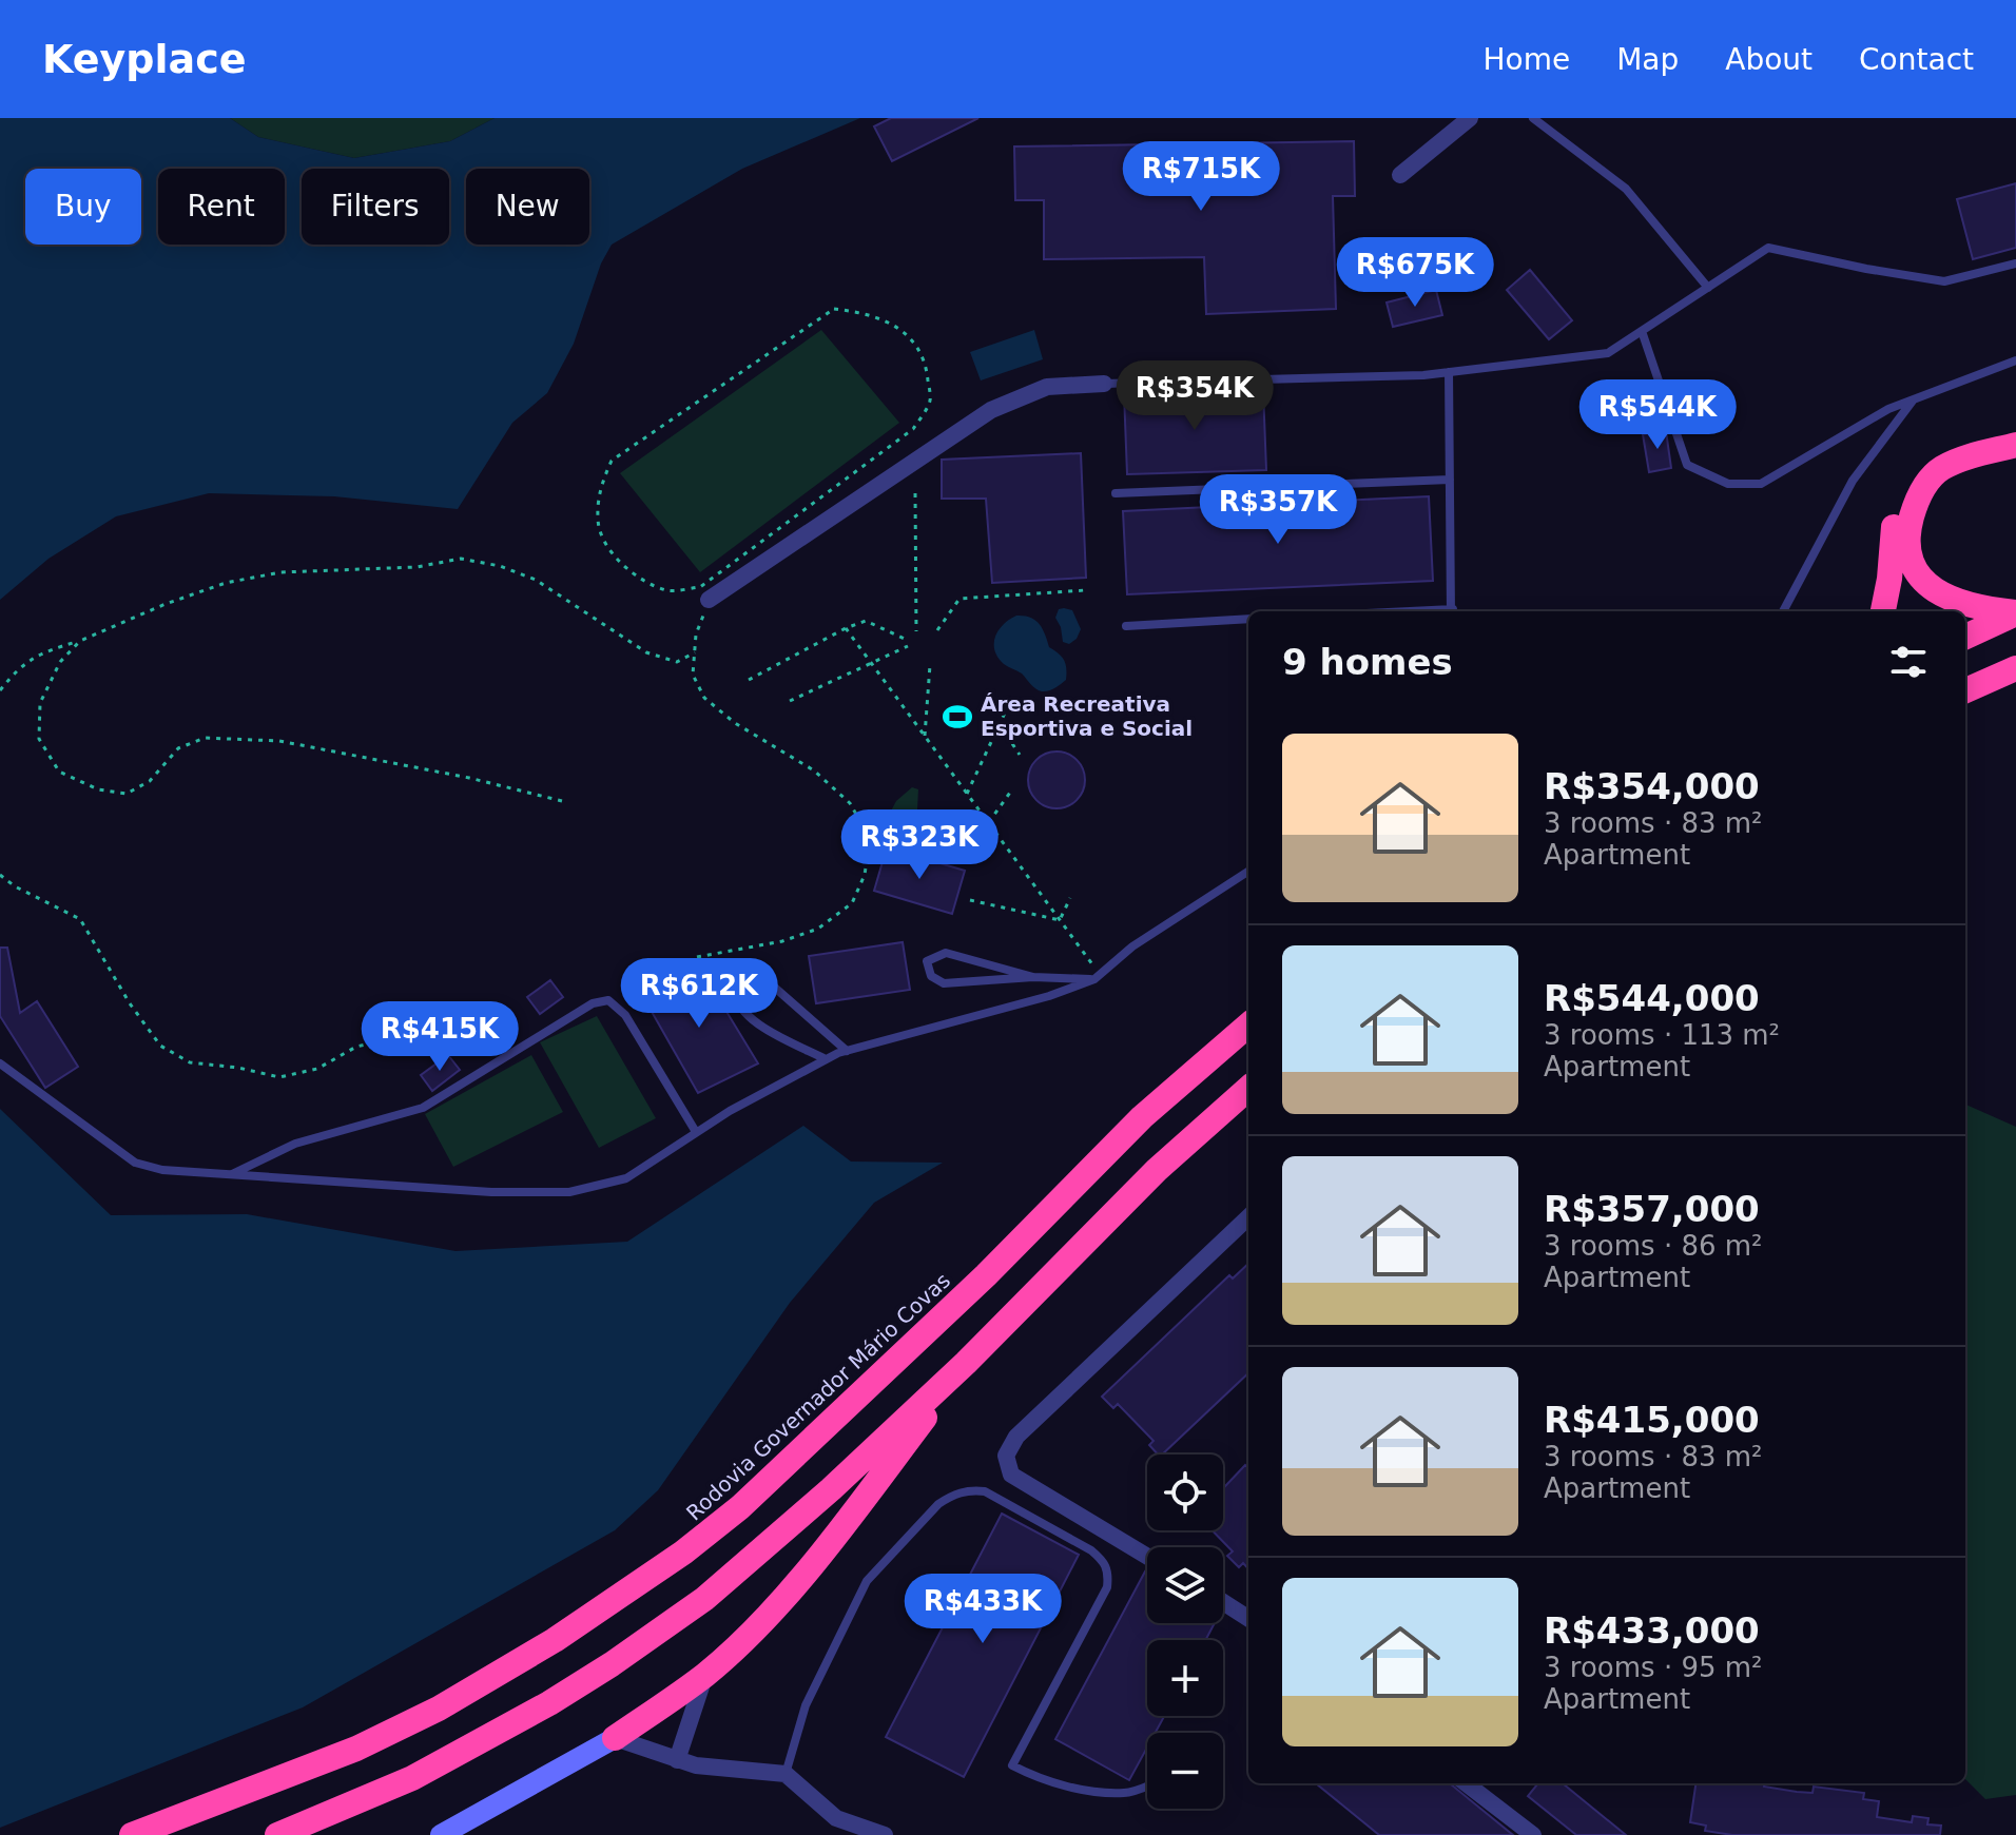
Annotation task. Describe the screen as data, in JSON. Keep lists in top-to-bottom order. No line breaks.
{"streets":{"highway":["Rodovia Governador Mário Covas"]},"places":{"sports":["Área Recreativa Esportiva e Social"]},"page":{"header":"Keyplace","nav":["Home","Map","About","Contact"],"price":["R$715K","R$675K","R$354K","R$544K","R$357K","R$323K","R$612K","R$415K","R$433K"],"chip":["Buy","Rent","Filters","New"],"heading":"9 homes","list":[{"name":"R$354,000","note":"3 rooms · 83 m² · Apartment"},{"name":"R$544,000","note":"3 rooms · 113 m² · Apartment"},{"name":"R$357,000","note":"3 rooms · 86 m² · Apartment"},{"name":"R$415,000","note":"3 rooms · 83 m² · Apartment"},{"name":"R$433,000","note":"3 rooms · 95 m² · Apartment"}],"map_buttons":["+","−"]}}
